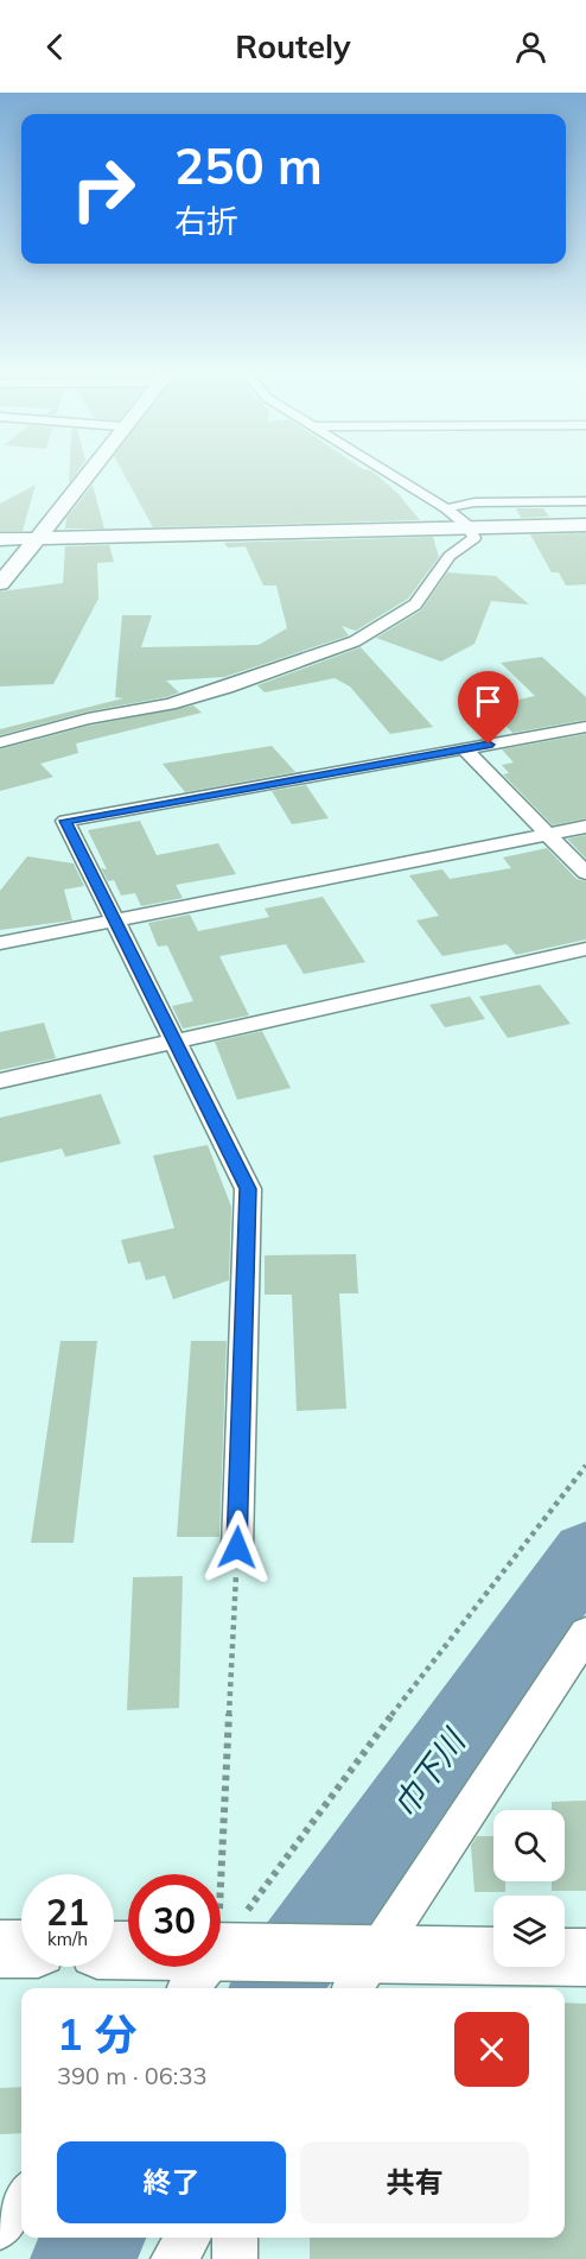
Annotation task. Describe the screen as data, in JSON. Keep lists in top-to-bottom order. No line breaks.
{"water":["巾下川"],"page":{"header":"Routely","turn":["250 m","右折"],"speed":"21 km/h","limit":"30","heading":["1 分","390 m · 06:33"],"buttons":["終了","共有"]}}
